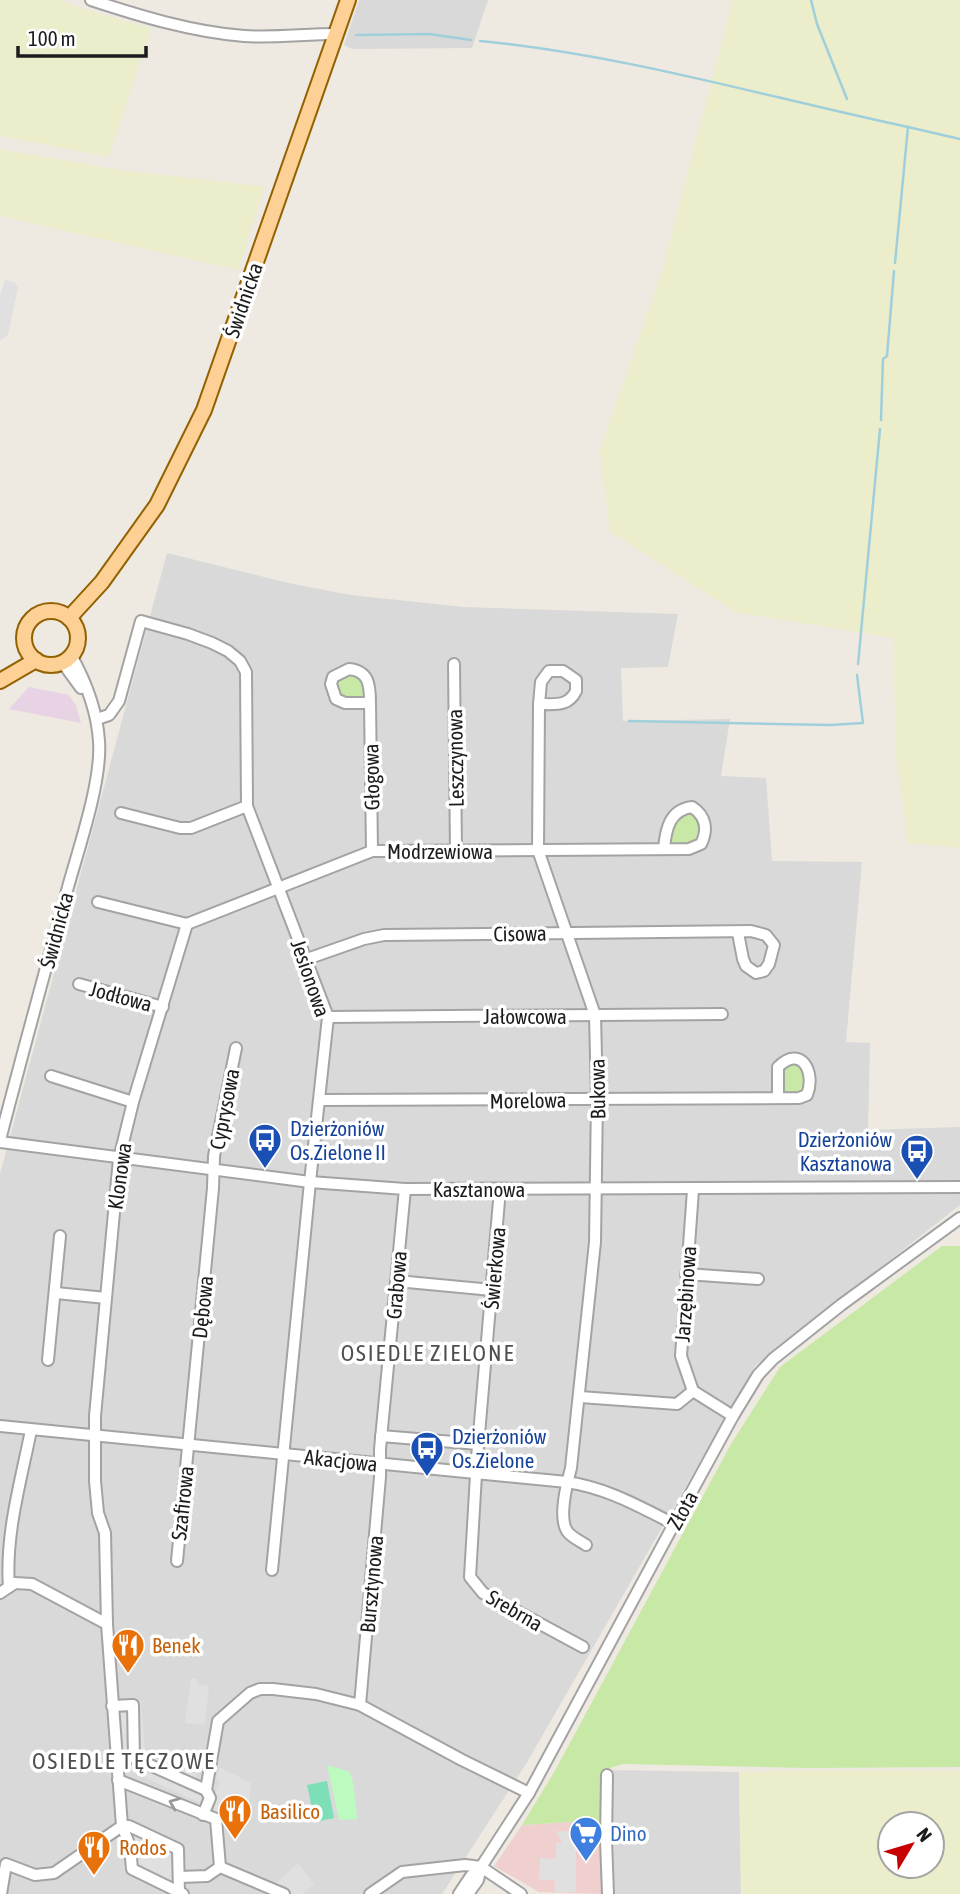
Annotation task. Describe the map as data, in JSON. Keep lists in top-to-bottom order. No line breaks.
{"streets":{"main road":["Świdnicka"],"street":["Leszczynowa","Głogowa","Modrzewiowa","Cisowa","Jesionowa","Jodłowa","Jałowcowa","Bukowa","Morelowa","Cyprysowa","Klonowa","Kasztanowa","Świerkowa","Grabowa","Jarzębinowa","Dębowa","Akacjowa","Szafirowa","Złota","Bursztynowa","Srebrna"]},"crossings":[["Świdnicka","Jesionowa"],["Świdnicka","Kasztanowa"],["Leszczynowa","Modrzewiowa"],["Głogowa","Modrzewiowa"],["Modrzewiowa","Jesionowa"],["Modrzewiowa","Bukowa"],["Modrzewiowa","Klonowa"],["Cisowa","Jesionowa"],["Cisowa","Bukowa"],["Jesionowa","Jałowcowa"],["Jesionowa","Morelowa"],["Jesionowa","Kasztanowa"],["Jesionowa","Akacjowa"],["Jodłowa","Klonowa"],["Jałowcowa","Bukowa"],["Bukowa","Morelowa"],["Bukowa","Kasztanowa"],["Bukowa","Akacjowa"],["Cyprysowa","Kasztanowa"],["Cyprysowa","Dębowa"],["Klonowa","Kasztanowa"],["Klonowa","Akacjowa"],["Kasztanowa","Świerkowa"],["Kasztanowa","Grabowa"],["Kasztanowa","Jarzębinowa"],["Kasztanowa","Dębowa"],["Świerkowa","Akacjowa"],["Świerkowa","Srebrna"],["Grabowa","Akacjowa"],["Grabowa","Bursztynowa"],["Dębowa","Akacjowa"],["Dębowa","Szafirowa"],["Akacjowa","Szafirowa"],["Akacjowa","Złota"],["Akacjowa","Bursztynowa"],["Akacjowa","Srebrna"]],"districts":["OSIEDLE ZIELONE","OSIEDLE TĘCZOWE"],"places":{"bus stop":["Dzierżoniów Os.Zielone II","Dzierżoniów Kasztanowa","Dzierżoniów Os.Zielone"],"restaurant":["Benek","Basilico","Rodos"],"supermarket":["Dino"]},"scale_bar":"100 m","north":"top right"}
